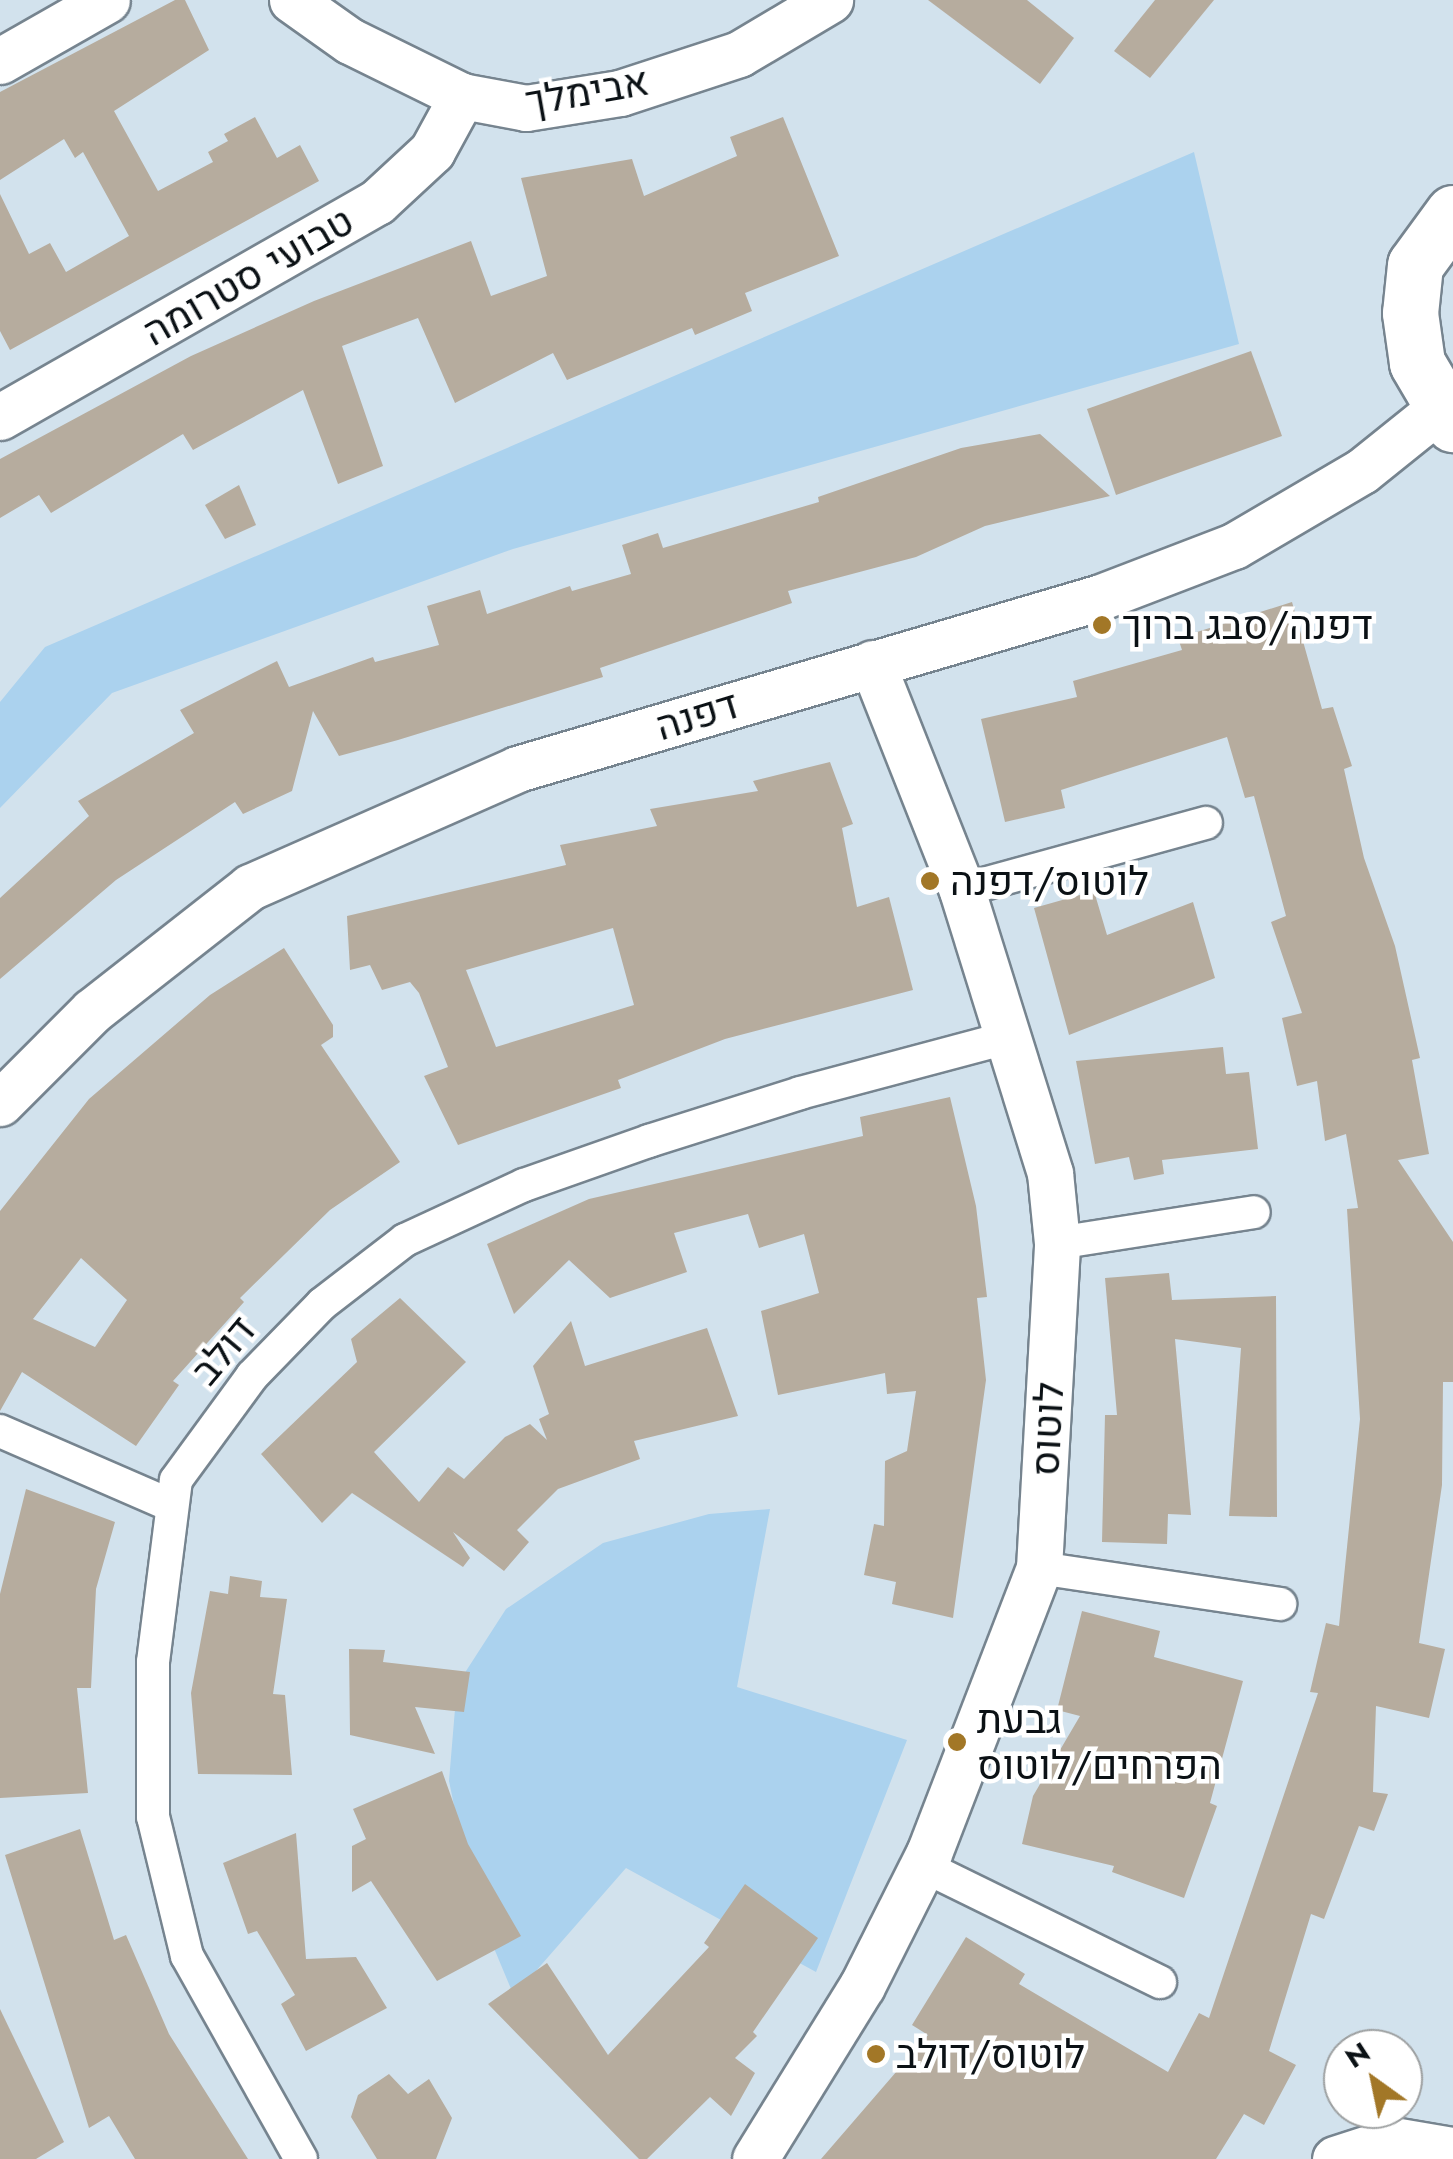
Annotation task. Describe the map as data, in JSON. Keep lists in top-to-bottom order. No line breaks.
{"streets":{"street":["אבימלך","טבועי סטרומה","דפנה","דולב","לוטוס"]},"crossings":[["אבימלך","טבועי סטרומה"],["דפנה","לוטוס"],["דולב","לוטוס"]],"places":["דפנה/סבג ברוך","לוטוס/דפנה","גבעת הפרחים/לוטוס","לוטוס/דולב"],"north":"top left"}
